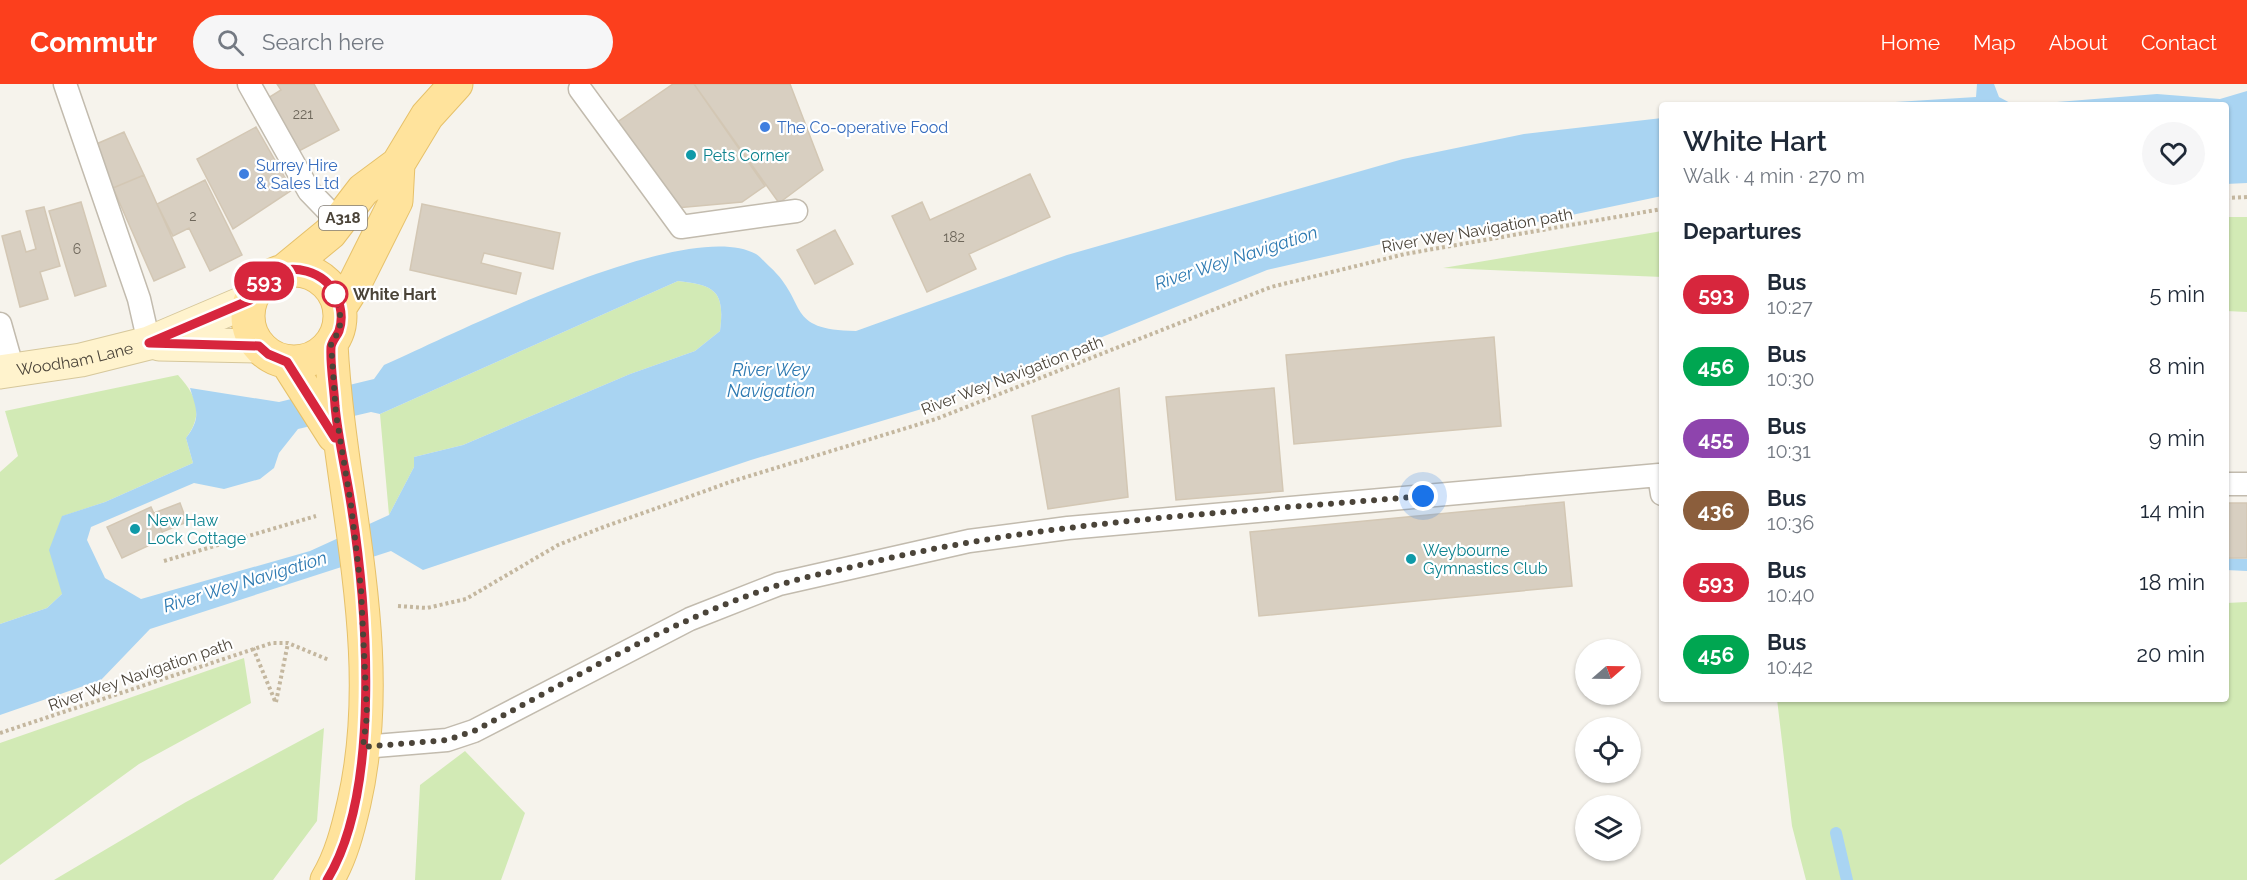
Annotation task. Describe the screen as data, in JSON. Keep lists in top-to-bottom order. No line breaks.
{"streets":{"main road":["A318","Woodham Lane"],"path":["River Wey Navigation path"]},"crossings":[["A318","Woodham Lane"]],"water":["River Wey Navigation"],"places":["The Co-operative Food","Pets Corner","Surrey Hire & Sales Ltd","White Hart","New Haw Lock Cottage","Weybourne Gymnastics Club"],"lines":["bus line 593"],"house_numbers":["221","2","182","6"],"north":"right","page":{"header":"Commutr","search":"Search here","nav":["Home","Map","About","Contact"],"on_map":"593","heading":[["White Hart","Walk · 4 min · 270 m"],"Departures"],"list":[{"mark":"593","name":"Bus","note":"10:27","value":"5 min"},{"mark":"456","name":"Bus","note":"10:30","value":"8 min"},{"mark":"455","name":"Bus","note":"10:31","value":"9 min"},{"mark":"436","name":"Bus","note":"10:36","value":"14 min"},{"mark":"593","name":"Bus","note":"10:40","value":"18 min"},{"mark":"456","name":"Bus","note":"10:42","value":"20 min"}]}}
